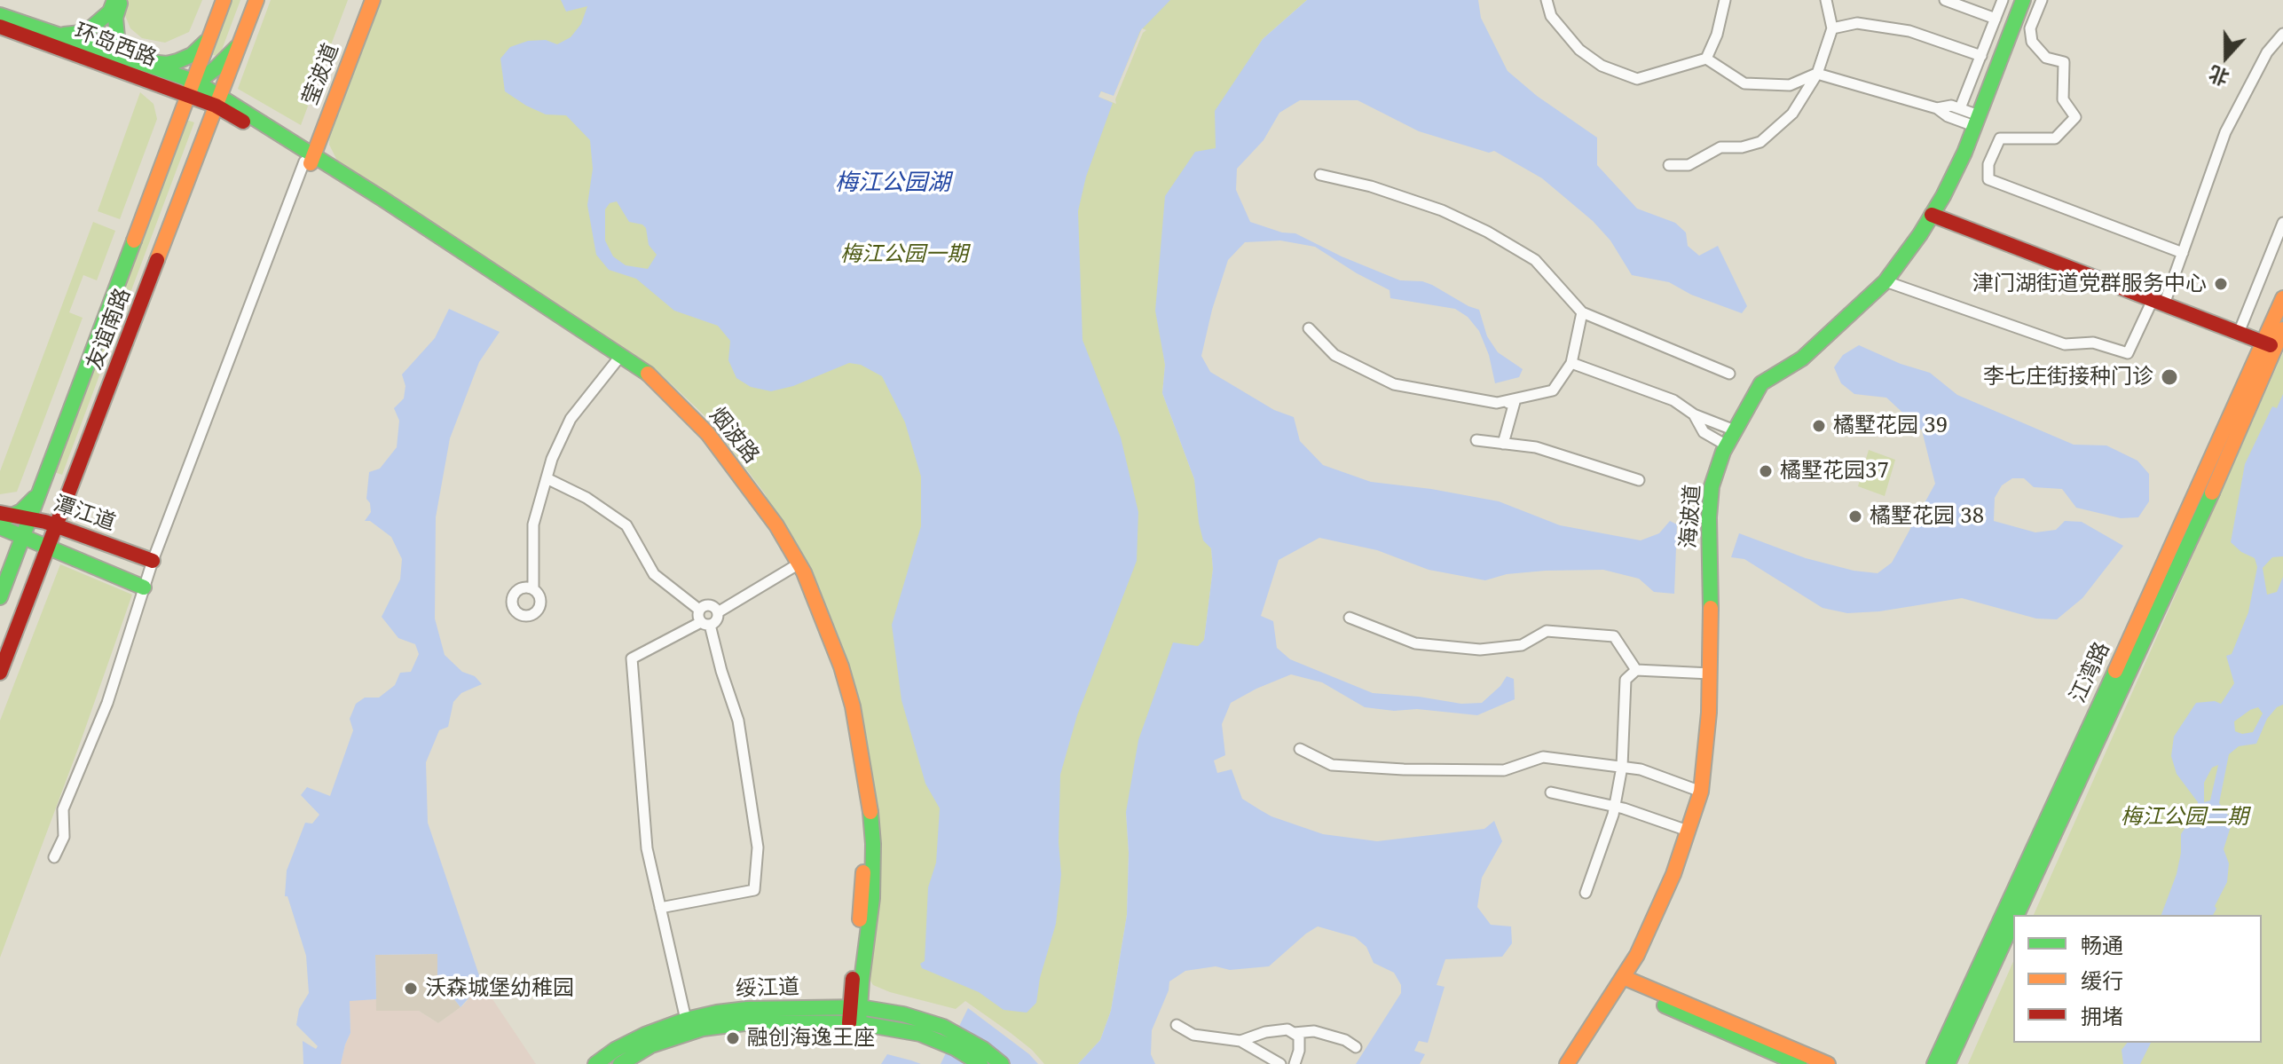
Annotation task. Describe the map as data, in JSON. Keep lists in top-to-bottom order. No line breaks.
{"streets":{"main road":["环岛西路","莹波道","友谊南路","烟波路","潭江道","海波道","江湾路","绥江道"]},"crossings":[["环岛西路","友谊南路"],["环岛西路","烟波路"],["莹波道","烟波路"],["友谊南路","烟波路"],["友谊南路","潭江道"],["烟波路","绥江道"]],"water":["梅江公园湖"],"parks":["梅江公园一期","梅江公园二期"],"places":["津门湖街道党群服务中心","李七庄街接种门诊","橘墅花园 39","橘墅花园37","橘墅花园 38","沃森城堡幼稚园","融创海逸王座"],"legend":["畅通","缓行","拥堵"],"north":"bottom"}
